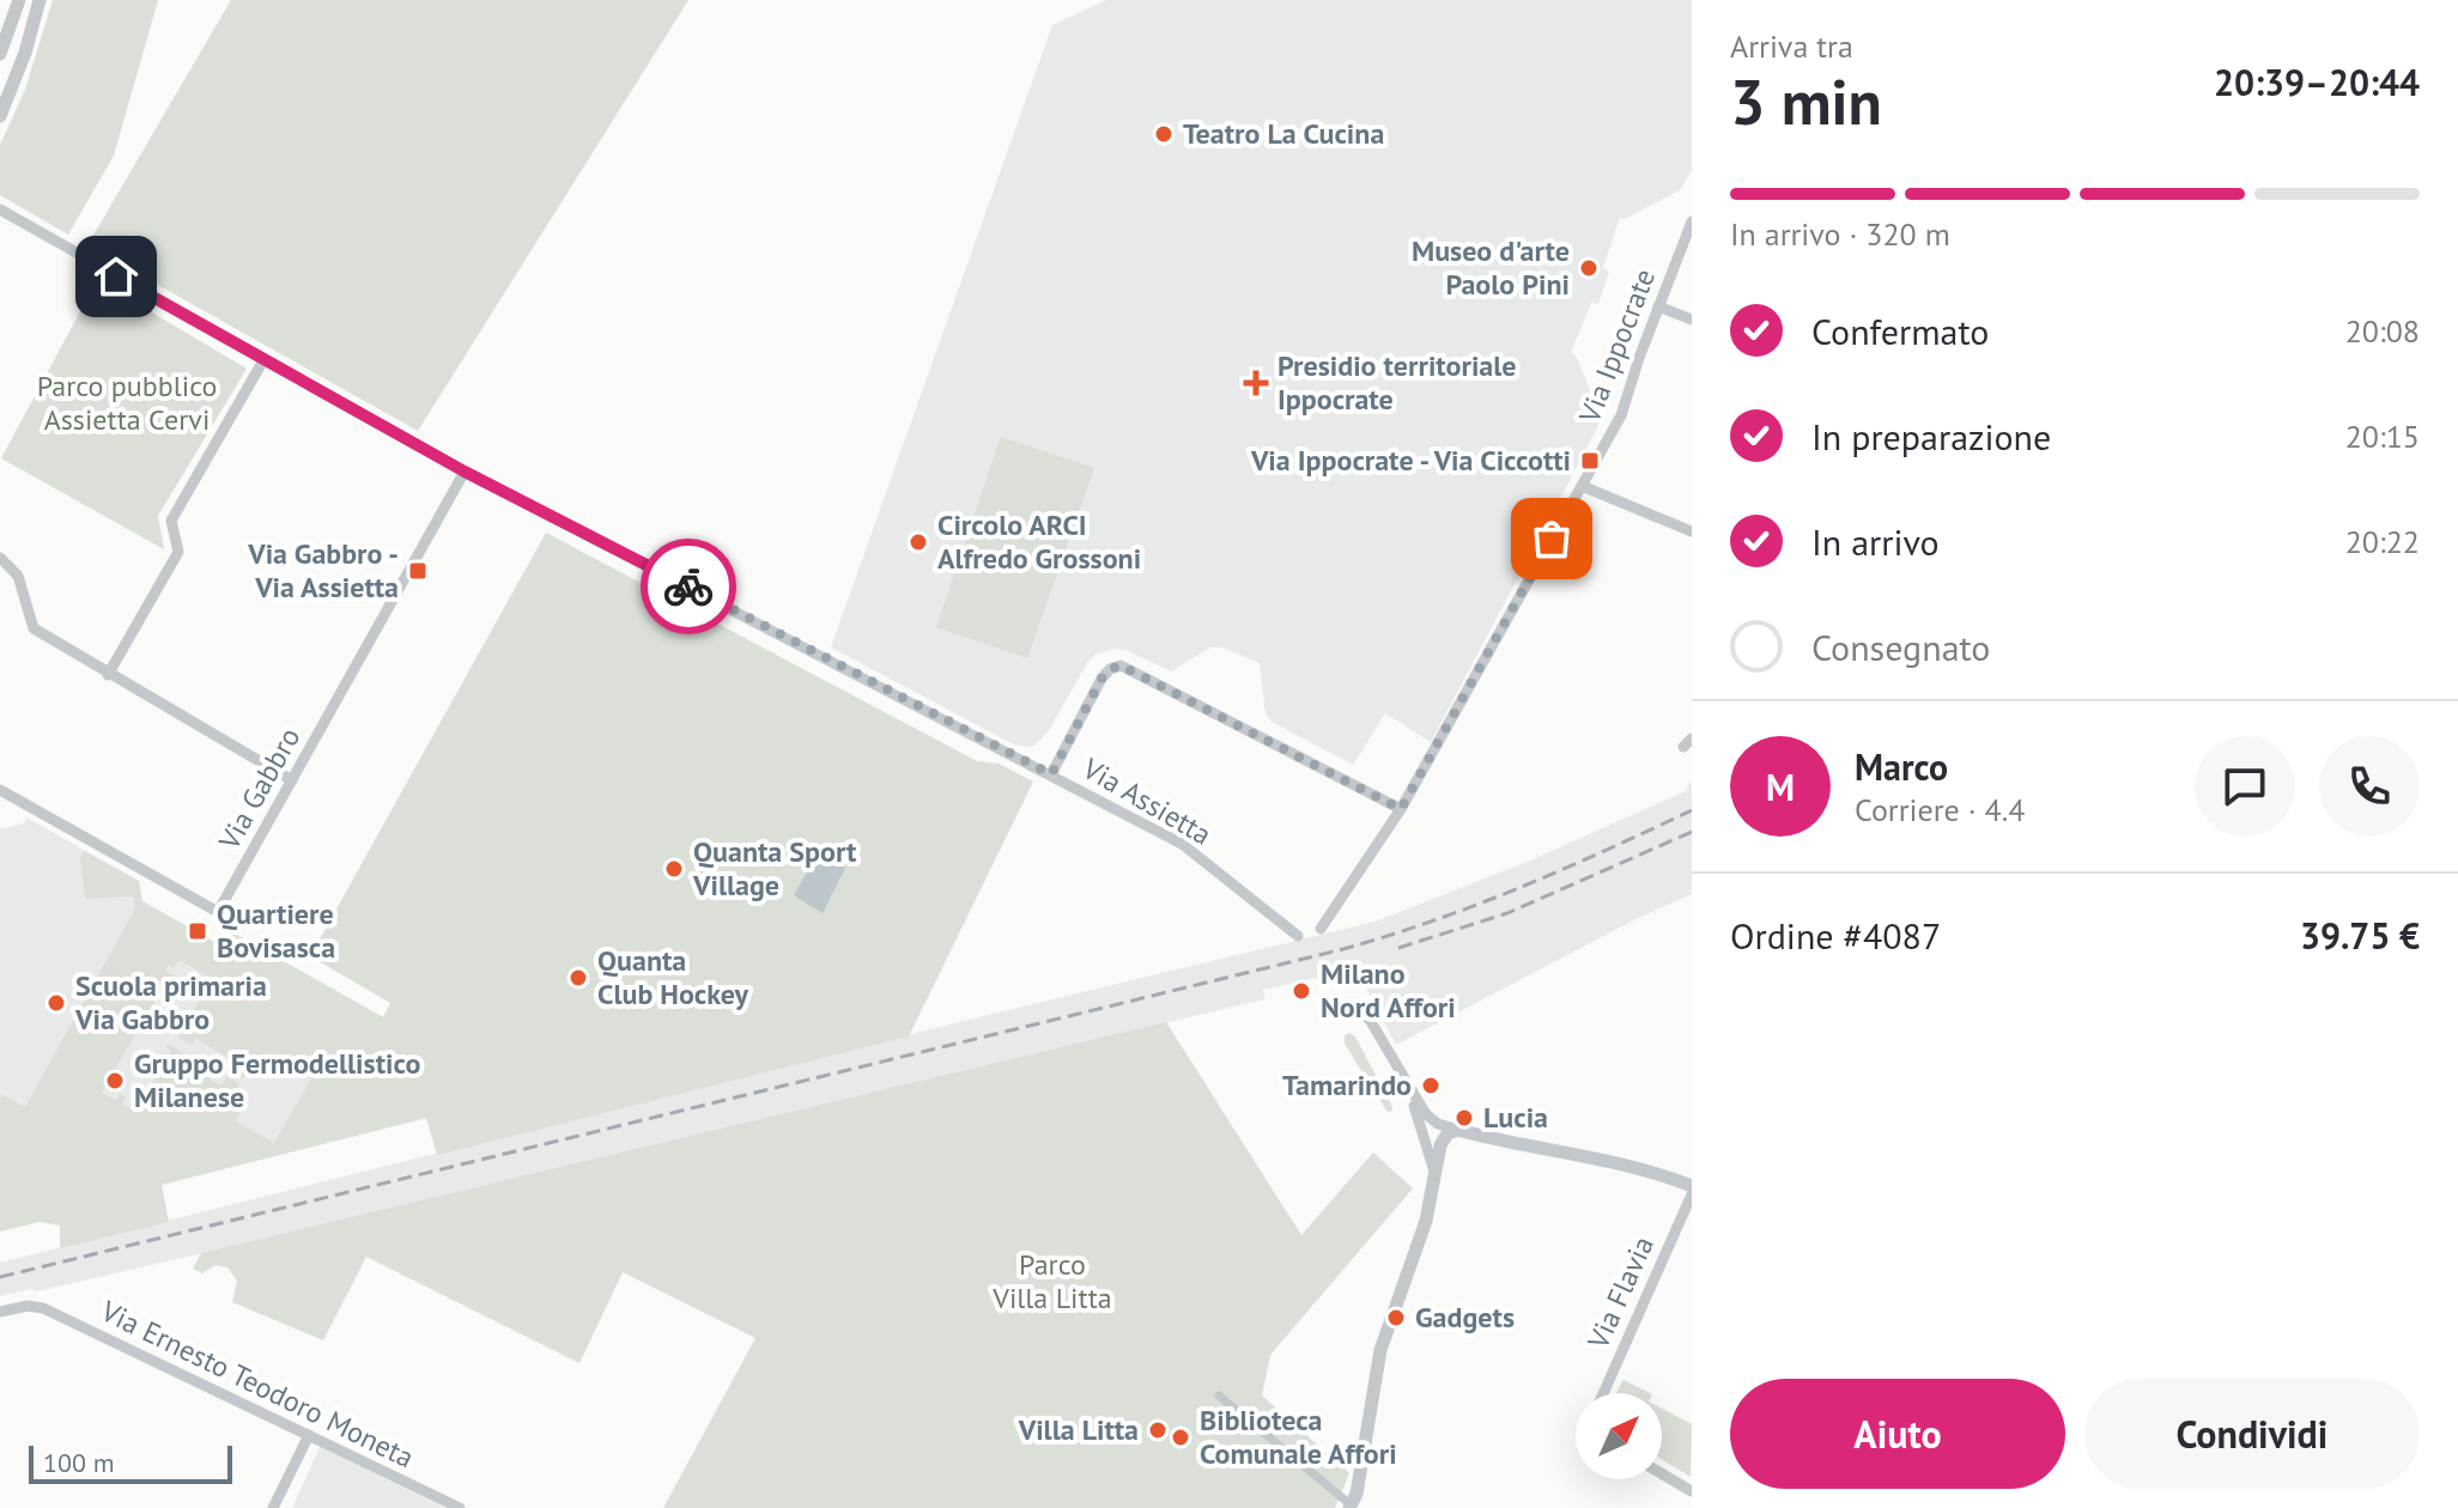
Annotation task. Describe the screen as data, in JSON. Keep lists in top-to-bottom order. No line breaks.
{"streets":{"street":["Via Ippocrate","Via Gabbro","Via Assietta","Via Flavia","Via Ernesto Teodoro Moneta"]},"crossings":[["Via Gabbro","Via Assietta"]],"parks":["Parco pubblico Assietta Cervi","Parco Villa Litta"],"places":{"other":["Teatro La Cucina","Museo d'arte Paolo Pini","Circolo ARCI Alfredo Grossoni","Quanta Sport Village","Quanta Club Hockey","Milano Nord Affori","Scuola primaria Via Gabbro","Gruppo Fermodellistico Milanese","Tamarindo","Lucia","Gadgets","Villa Litta","Biblioteca Comunale Affori"],"health":["Presidio territoriale Ippocrate"],"transit":["Via Ippocrate - Via Ciccotti","Via Gabbro - Via Assietta","Quartiere Bovisasca"]},"scale_bar":"100 m","north":"top right","page":{"heading":["3 min","Arriva tra","20:39–20:44"],"panel":["Marco","Corriere · 4.4","Ordine #4087","39.75 €"],"bar":"In arrivo · 320 m","list":[["Confermato","20:08"],["In preparazione","20:15"],["In arrivo","20:22"],"Consegnato"],"round":"M","buttons":["Aiuto","Condividi"],"scale":"100 m"}}
